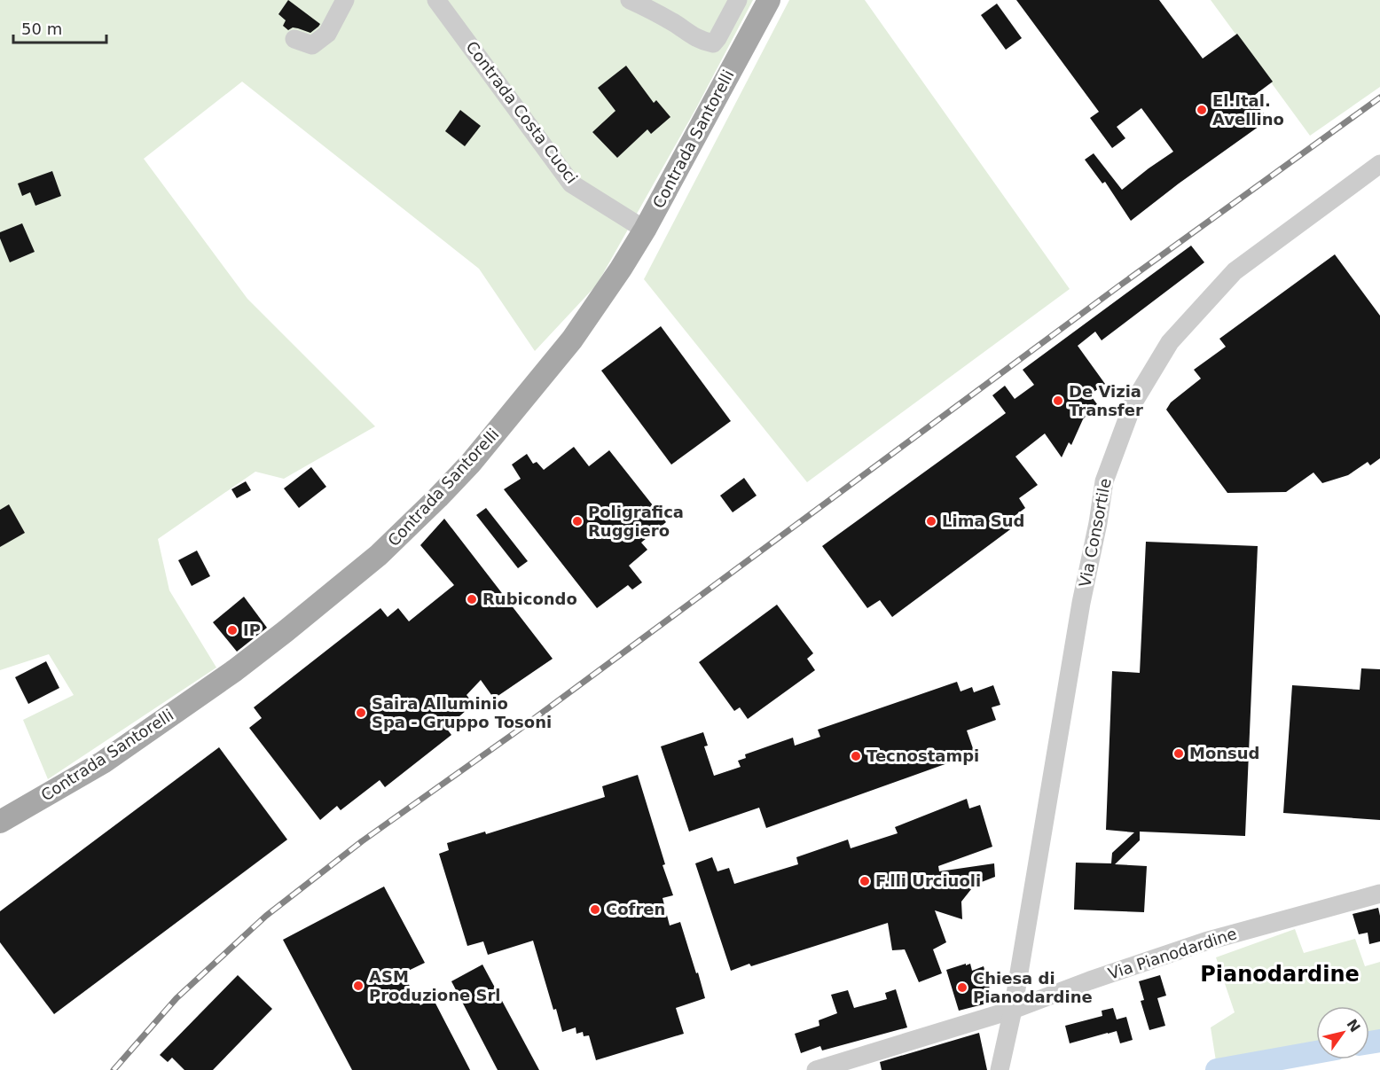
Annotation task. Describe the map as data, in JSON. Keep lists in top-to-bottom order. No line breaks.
{"streets":{"main road":["Contrada Santorelli"],"street":["Contrada Costa Cuoci","Via Consortile","Via Pianodardine"]},"crossings":[["Contrada Costa Cuoci","Contrada Santorelli"],["Via Consortile","Via Pianodardine"]],"districts":["Pianodardine"],"places":["El.Ital. Avellino","De Vizia Transfer","Poligrafica Ruggiero","Lima Sud","Rubicondo","IP","Saira Alluminio Spa - Gruppo Tosoni","Monsud","Tecnostampi","F.lli Urciuoli","Cofren","ASM Produzione Srl","Chiesa di Pianodardine"],"scale_bar":"50 m","north":"top right"}
